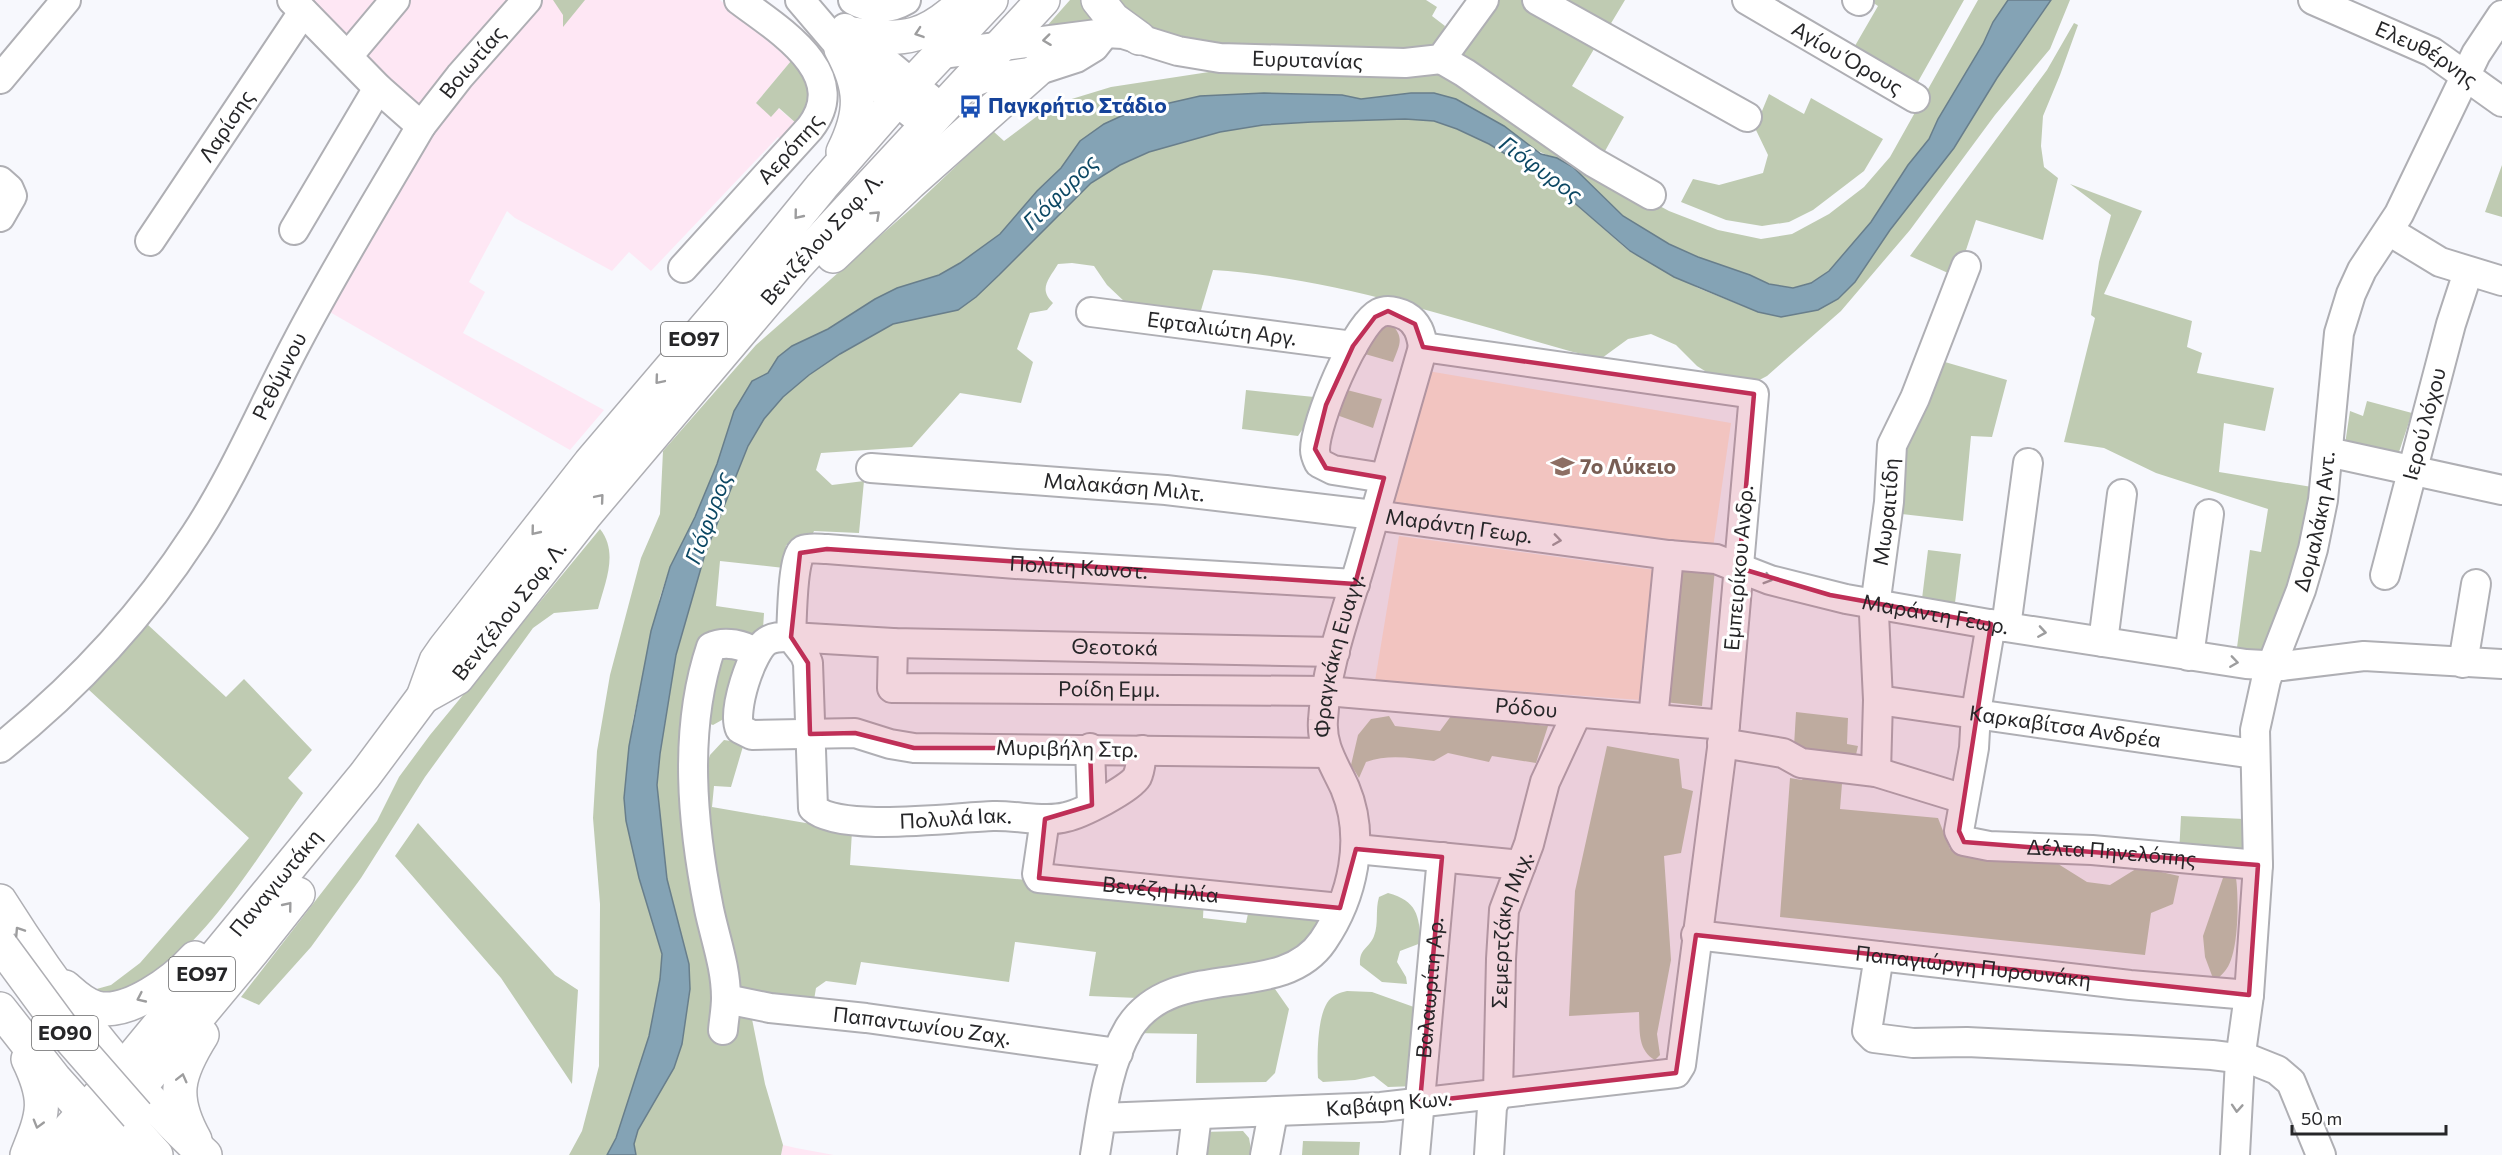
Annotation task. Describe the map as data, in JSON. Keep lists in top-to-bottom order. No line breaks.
{"streets":{"main road":["Βενιζέλου Σοφ. Λ.","ΕΟ97","Παναγιωτάκη","ΕΟ90"],"street":["Ελευθέρνης","Αγίου Όρους","Ευρυτανίας","Βοιωτίας","Λαρίσης","Αερόπης","Εφταλιώτη Αργ.","Ρεθύμνου","Ιερού λόχου","Μαλακάση Μιλτ.","Μωραιτίδη","Δομαλάκη Αντ.","Μαράντη Γεωρ.","Πολίτη Κωνστ.","Εμπειρίκου Ανδρ.","Θεοτοκά","Φραγκάκη Ευαγγ.","Ροίδη Εμμ.","Ρόδου","Καρκαβίτσα Ανδρέα","Μυριβήλη Στρ.","Πολυλά Ιακ.","Δέλτα Πηνελόπης","Βενέζη Ηλία","Σεμερτζάκη Μιχ.","Παπαγιώργη Πυρουνάκη","Βαλαωρίτη Αρ.","Παπαντωνίου Ζαχ.","Καβάφη Κων."]},"crossings":[["Ελευθέρνης","Δομαλάκη Αντ."],["Ευρυτανίας","Βενιζέλου Σοφ. Λ."],["Βοιωτίας","Ρεθύμνου"],["Βενιζέλου Σοφ. Λ.","Παναγιωτάκη"],["Μαλακάση Μιλτ.","Μαράντη Γεωρ."],["Μαλακάση Μιλτ.","Φραγκάκη Ευαγγ."],["Μωραιτίδη","Μαράντη Γεωρ."],["Μωραιτίδη","Καρκαβίτσα Ανδρέα"],["Δομαλάκη Αντ.","Μαράντη Γεωρ."],["Δομαλάκη Αντ.","Καρκαβίτσα Ανδρέα"],["Δομαλάκη Αντ.","Δέλτα Πηνελόπης"],["Δομαλάκη Αντ.","Παπαγιώργη Πυρουνάκη"],["Μαράντη Γεωρ.","Εμπειρίκου Ανδρ."],["Μαράντη Γεωρ.","Φραγκάκη Ευαγγ."],["Πολίτη Κωνστ.","Θεοτοκά"],["Πολίτη Κωνστ.","Φραγκάκη Ευαγγ."],["Εμπειρίκου Ανδρ.","Φραγκάκη Ευαγγ."],["Εμπειρίκου Ανδρ.","Ρόδου"],["Εμπειρίκου Ανδρ.","Παπαγιώργη Πυρουνάκη"],["Εμπειρίκου Ανδρ.","Καβάφη Κων."],["Θεοτοκά","Φραγκάκη Ευαγγ."],["Θεοτοκά","Ροίδη Εμμ."],["Φραγκάκη Ευαγγ.","Ροίδη Εμμ."],["Φραγκάκη Ευαγγ.","Ρόδου"],["Φραγκάκη Ευαγγ.","Μυριβήλη Στρ."],["Φραγκάκη Ευαγγ.","Βενέζη Ηλία"],["Φραγκάκη Ευαγγ.","Παπαντωνίου Ζαχ."],["Φραγκάκη Ευαγγ.","Καβάφη Κων."],["Ροίδη Εμμ.","Ρόδου"],["Ρόδου","Σεμερτζάκη Μιχ."],["Μυριβήλη Στρ.","Πολυλά Ιακ."],["Πολυλά Ιακ.","Βενέζη Ηλία"],["Παναγιωτάκη","ΕΟ90"],["Σεμερτζάκη Μιχ.","Καβάφη Κων."],["Βαλαωρίτη Αρ.","Καβάφη Κων."]],"one_way":["Μαράντη Γεωρ."],"water":["Γιόφυρος"],"places":{"bus stop":["Παγκρήτιο Στάδιο"],"school or university":["7o Λύκειο"]},"scale_bar":"50 m"}
